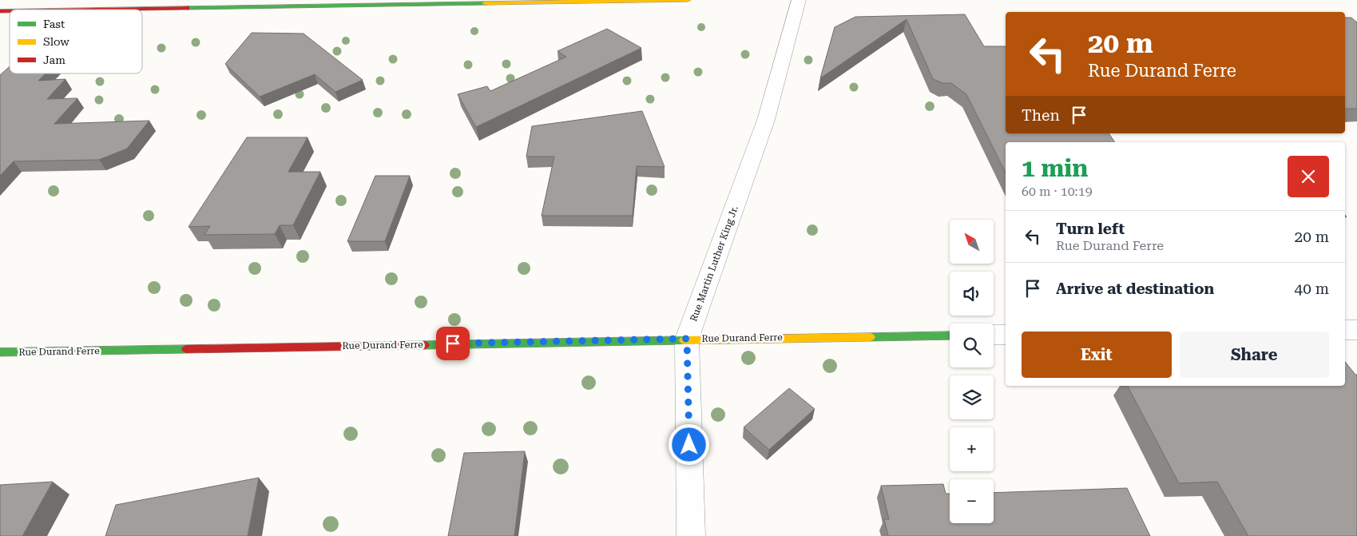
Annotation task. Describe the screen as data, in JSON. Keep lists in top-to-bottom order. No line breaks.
{"streets":{"street":["Rue Martin Luther King Jr.","Rue Durand Ferre"]},"crossings":[["Rue Martin Luther King Jr.","Rue Durand Ferre"]],"legend":["Fast","Slow","Jam"],"north":"top left","page":{"turn":["20 m","Rue Durand Ferre"],"then":"Then","heading":["1 min","60 m · 10:19"],"list":[{"name":"Turn left","note":"Rue Durand Ferre","value":"20 m"},{"name":"Arrive at destination","value":"40 m"}],"map_buttons":["+","−"],"buttons":["Exit","Share"]}}
